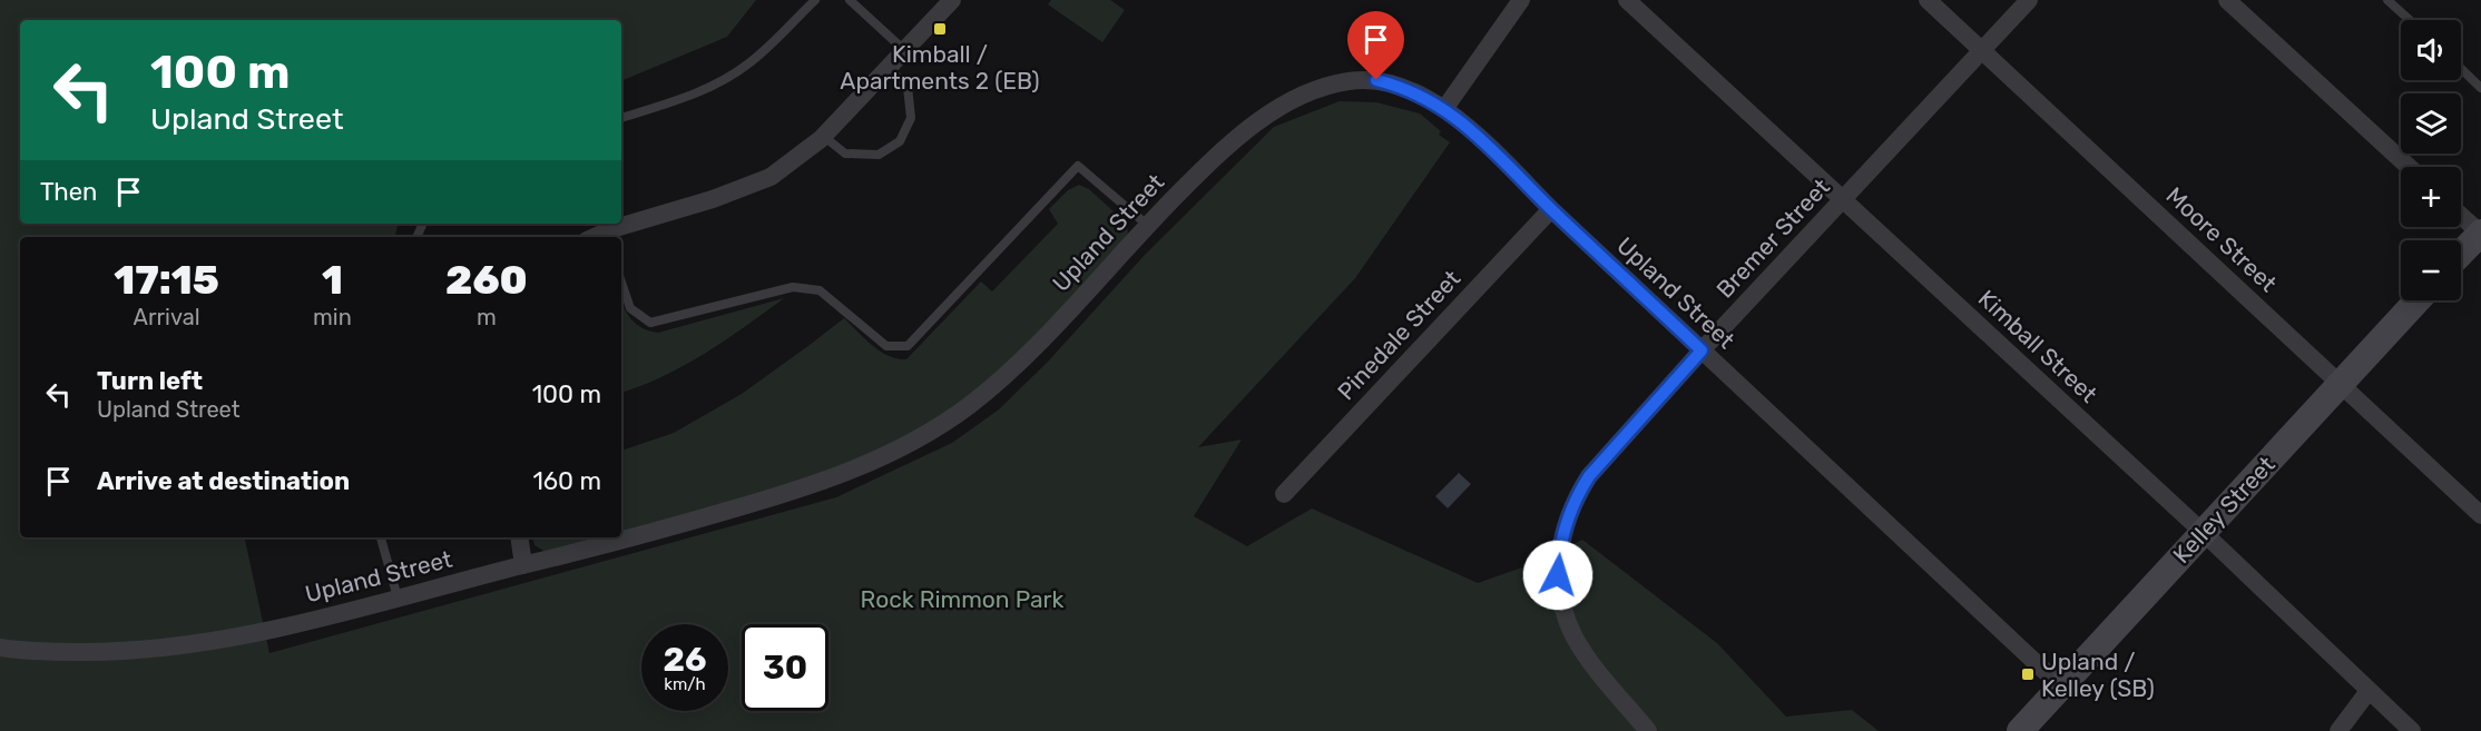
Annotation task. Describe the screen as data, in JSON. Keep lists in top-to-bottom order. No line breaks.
{"streets":{"street":["Upland Street","Bremer Street","Moore Street","Pinedale Street","Kimball Street","Kelley Street"]},"crossings":[["Upland Street","Bremer Street"],["Upland Street","Pinedale Street"],["Upland Street","Kelley Street"],["Bremer Street","Moore Street"],["Bremer Street","Kimball Street"],["Moore Street","Kelley Street"],["Kimball Street","Kelley Street"]],"parks":["Rock Rimmon Park"],"places":{"transit":["Kimball / Apartments 2 (EB)","Upland / Kelley (SB)"]},"page":{"map_buttons":["+","−"],"turn":["100 m","Upland Street"],"then":"Then","eta":["17:15","Arrival","1","min","260","m"],"list":[{"name":"Turn left","note":"Upland Street","value":"100 m"},{"name":"Arrive at destination","value":"160 m"}],"speed":"26 km/h","limit":"30"}}
